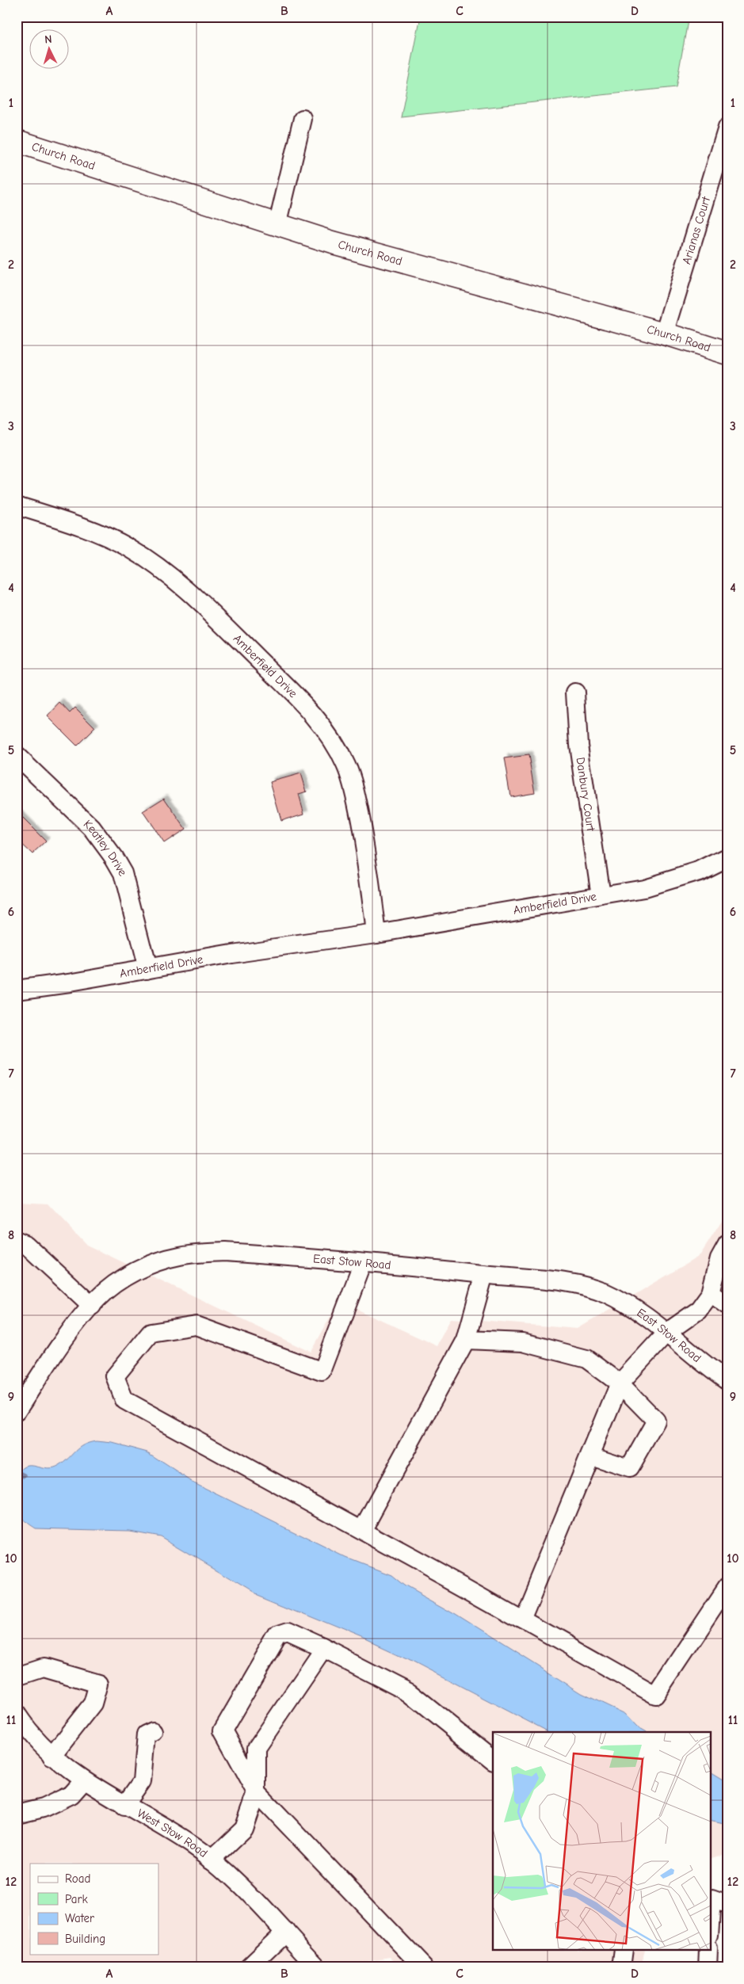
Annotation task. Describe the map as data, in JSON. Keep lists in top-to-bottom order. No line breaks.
{"streets":{"main road":["Church Road"],"street":["Arianas Court","Amberfield Drive","Danbury Court","Keatley Drive","East Stow Road","West Stow Road"]},"crossings":[["Church Road","Arianas Court"],["Amberfield Drive","Danbury Court"],["Amberfield Drive","Keatley Drive"]],"legend":["Road","Park","Water","Building"],"north":"top","grid":{"columns":["A","B","C","D"],"rows":["1","2","3","4","5","6","7","8","9","10","11","12"]}}
